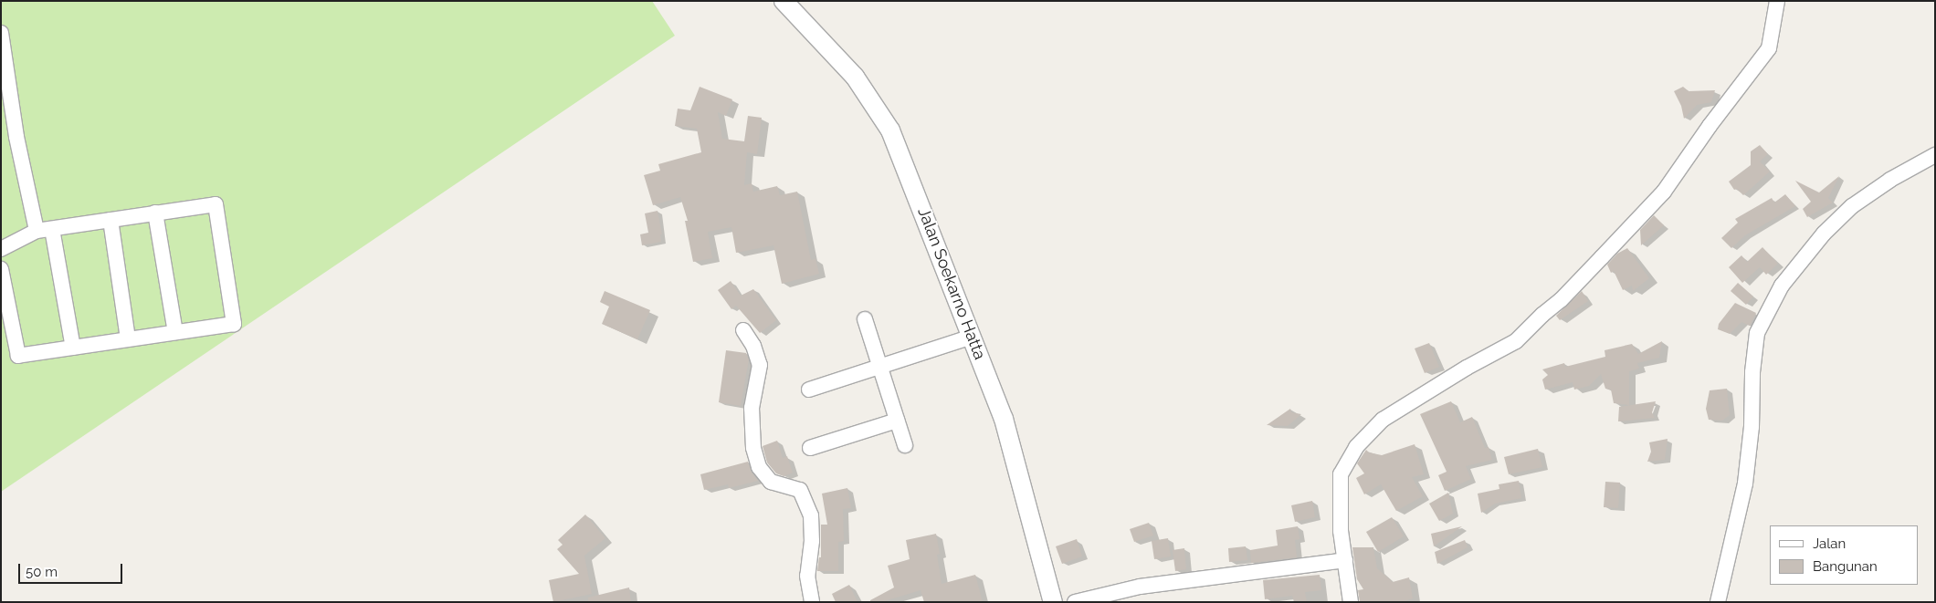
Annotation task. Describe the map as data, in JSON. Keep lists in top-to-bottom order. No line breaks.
{"streets":{"street":["Jalan Soekarno Hatta"]},"legend":["Jalan","Bangunan"],"scale_bar":"50 m"}
